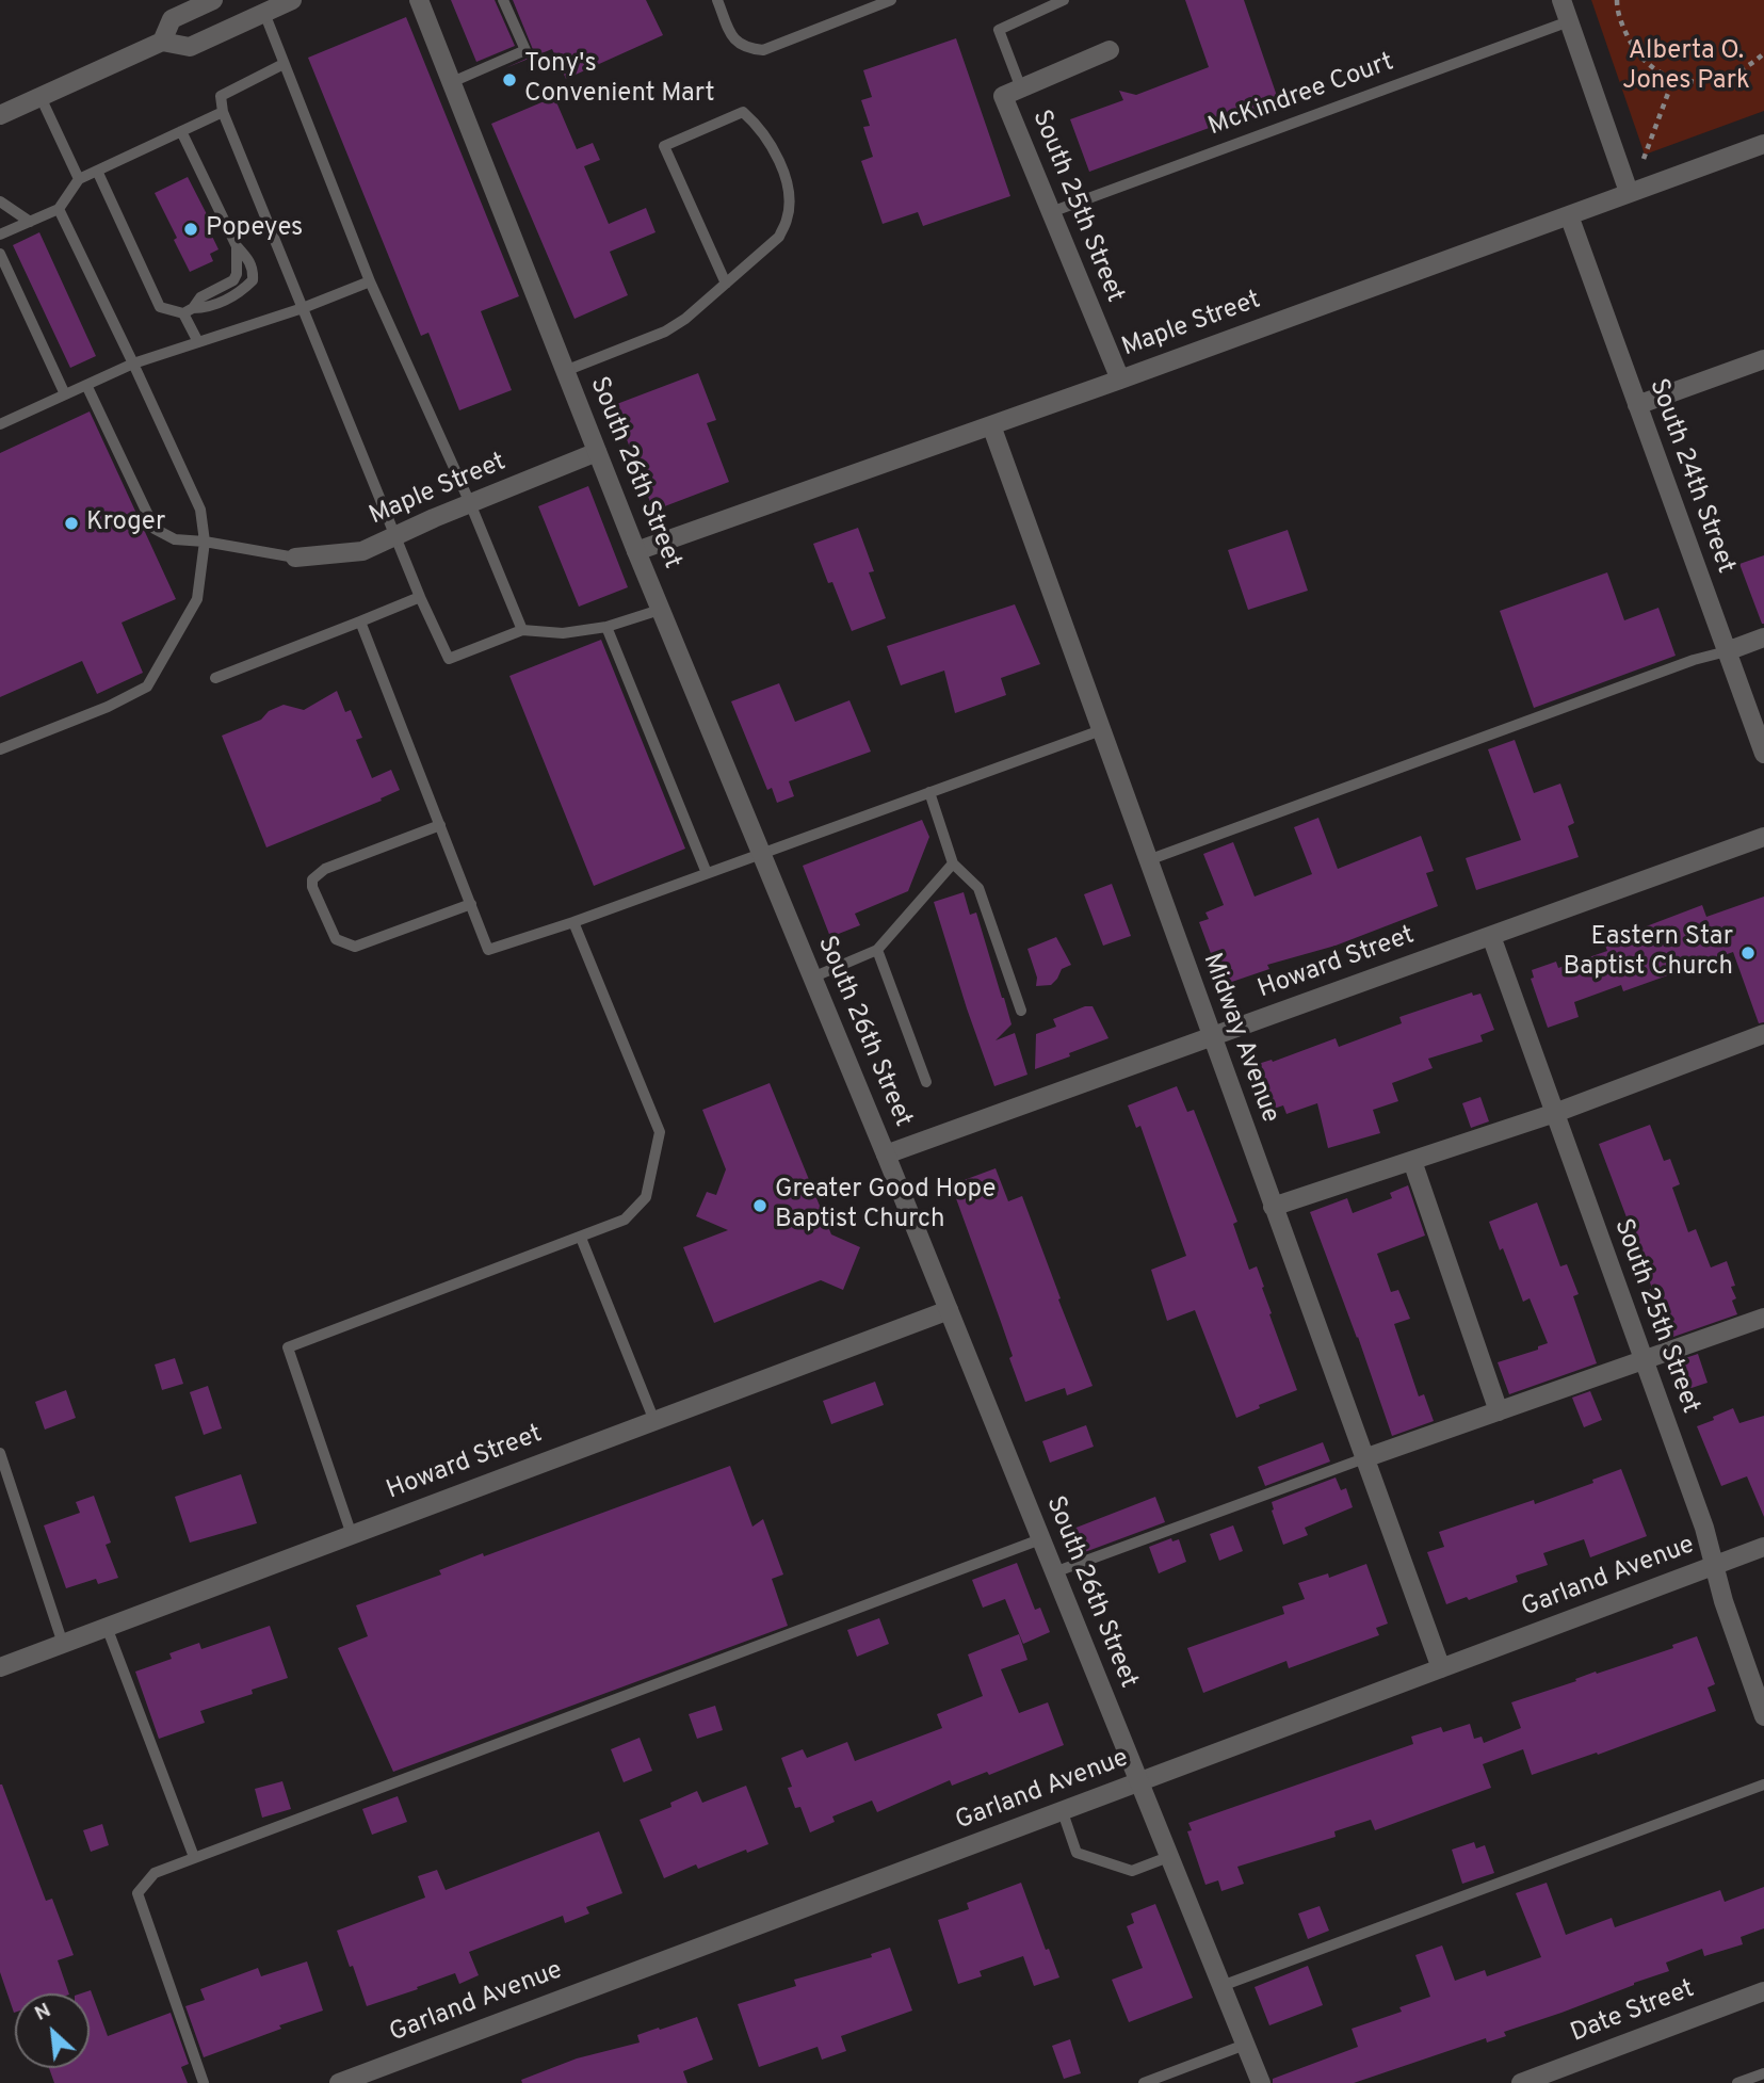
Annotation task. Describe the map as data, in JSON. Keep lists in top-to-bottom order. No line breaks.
{"streets":{"street":["South 25th Street","Maple Street","South 26th Street","South 24th Street","Howard Street","Midway Avenue","Garland Avenue","Date Street"],"lane":["McKindree Court"]},"crossings":[["McKindree Court","South 25th Street"],["South 25th Street","Maple Street"],["South 25th Street","Howard Street"],["South 25th Street","Garland Avenue"],["Maple Street","South 26th Street"],["Maple Street","South 24th Street"],["Maple Street","Midway Avenue"],["South 26th Street","Howard Street"],["South 26th Street","Garland Avenue"],["Howard Street","Midway Avenue"],["Midway Avenue","Garland Avenue"]],"parks":["Alberta O. Jones Park"],"places":["Tony's Convenient Mart","Popeyes","Kroger","Eastern Star Baptist Church","Greater Good Hope Baptist Church"],"north":"top left"}
